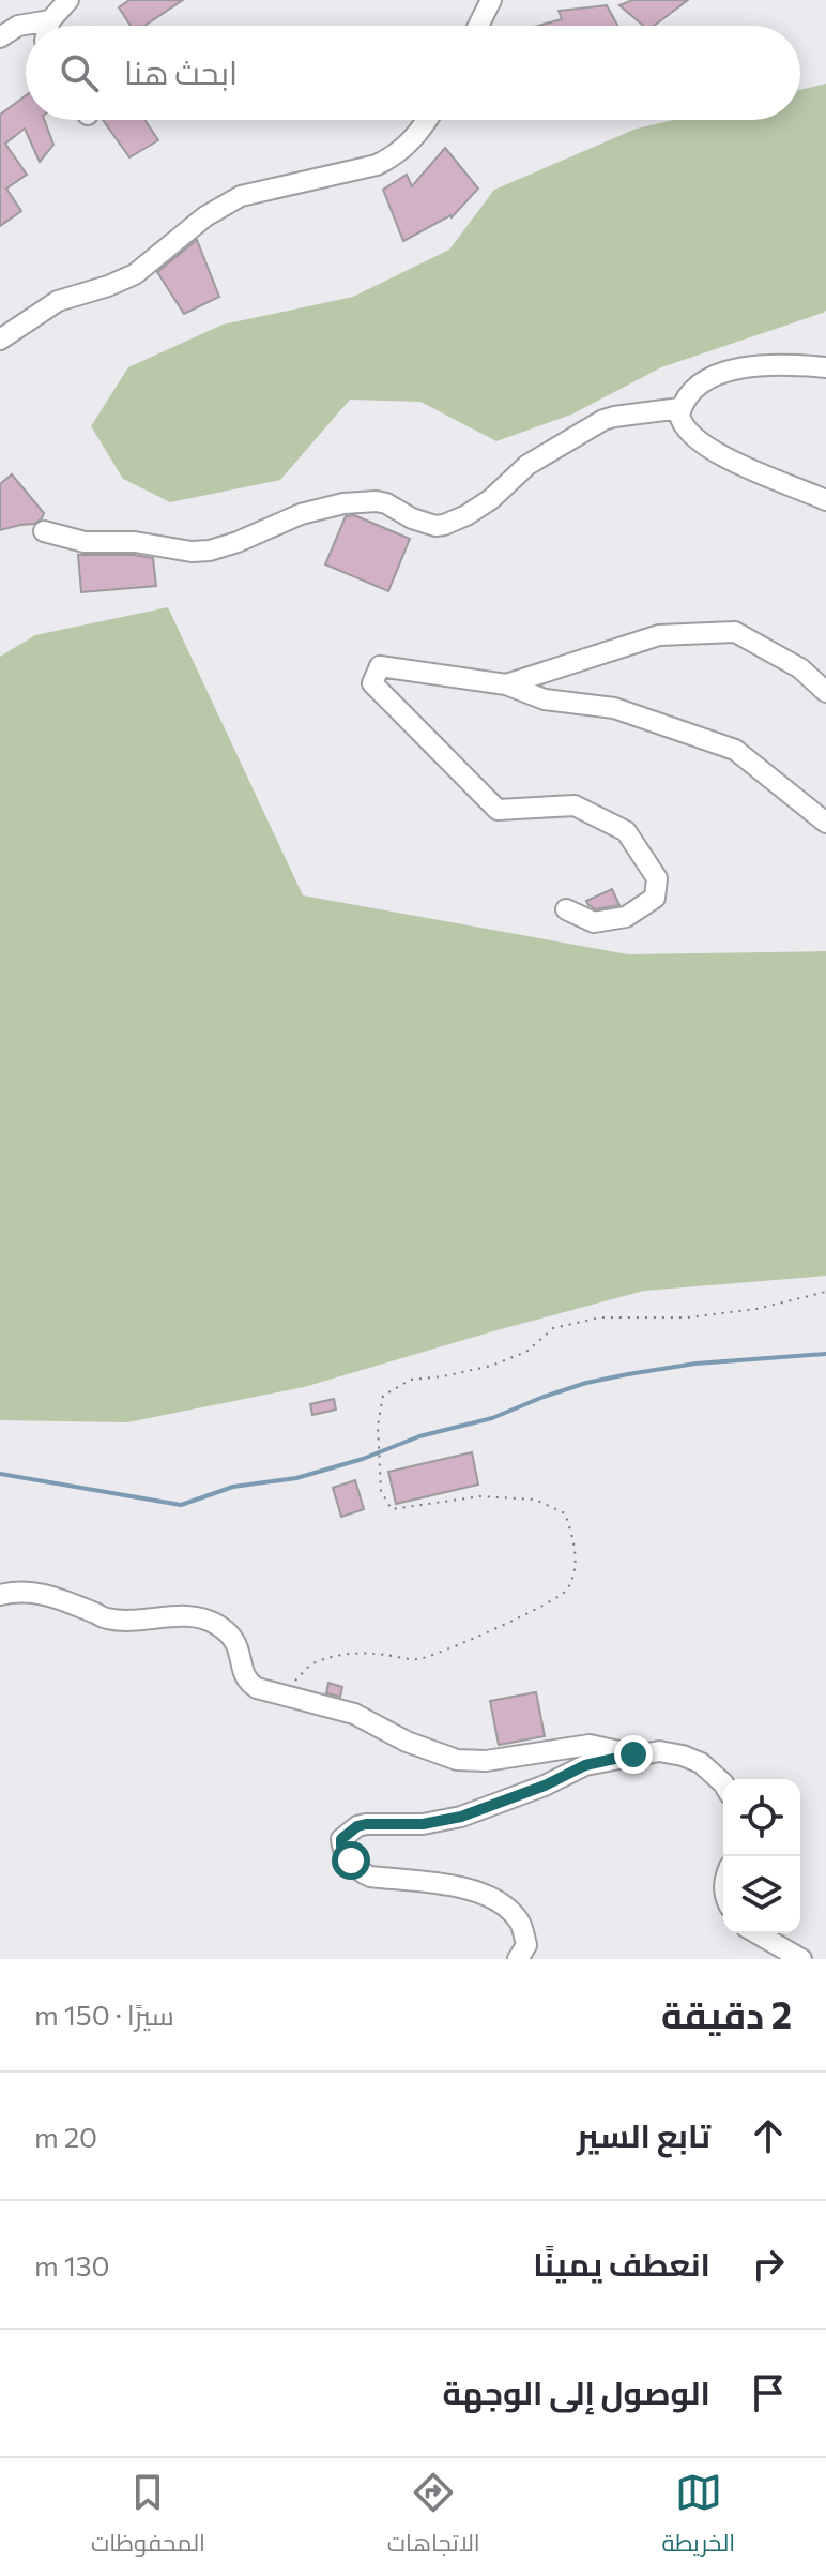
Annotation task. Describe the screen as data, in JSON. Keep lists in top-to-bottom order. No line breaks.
{"page":{"search":"ابحث هنا","heading":["2 دقيقة","سيرًا · 150 m"],"list":[["تابع السير","20 m"],["انعطف يمينًا","130 m"],"الوصول إلى الوجهة"],"nav":["الخريطة","الاتجاهات","المحفوظات"]}}
